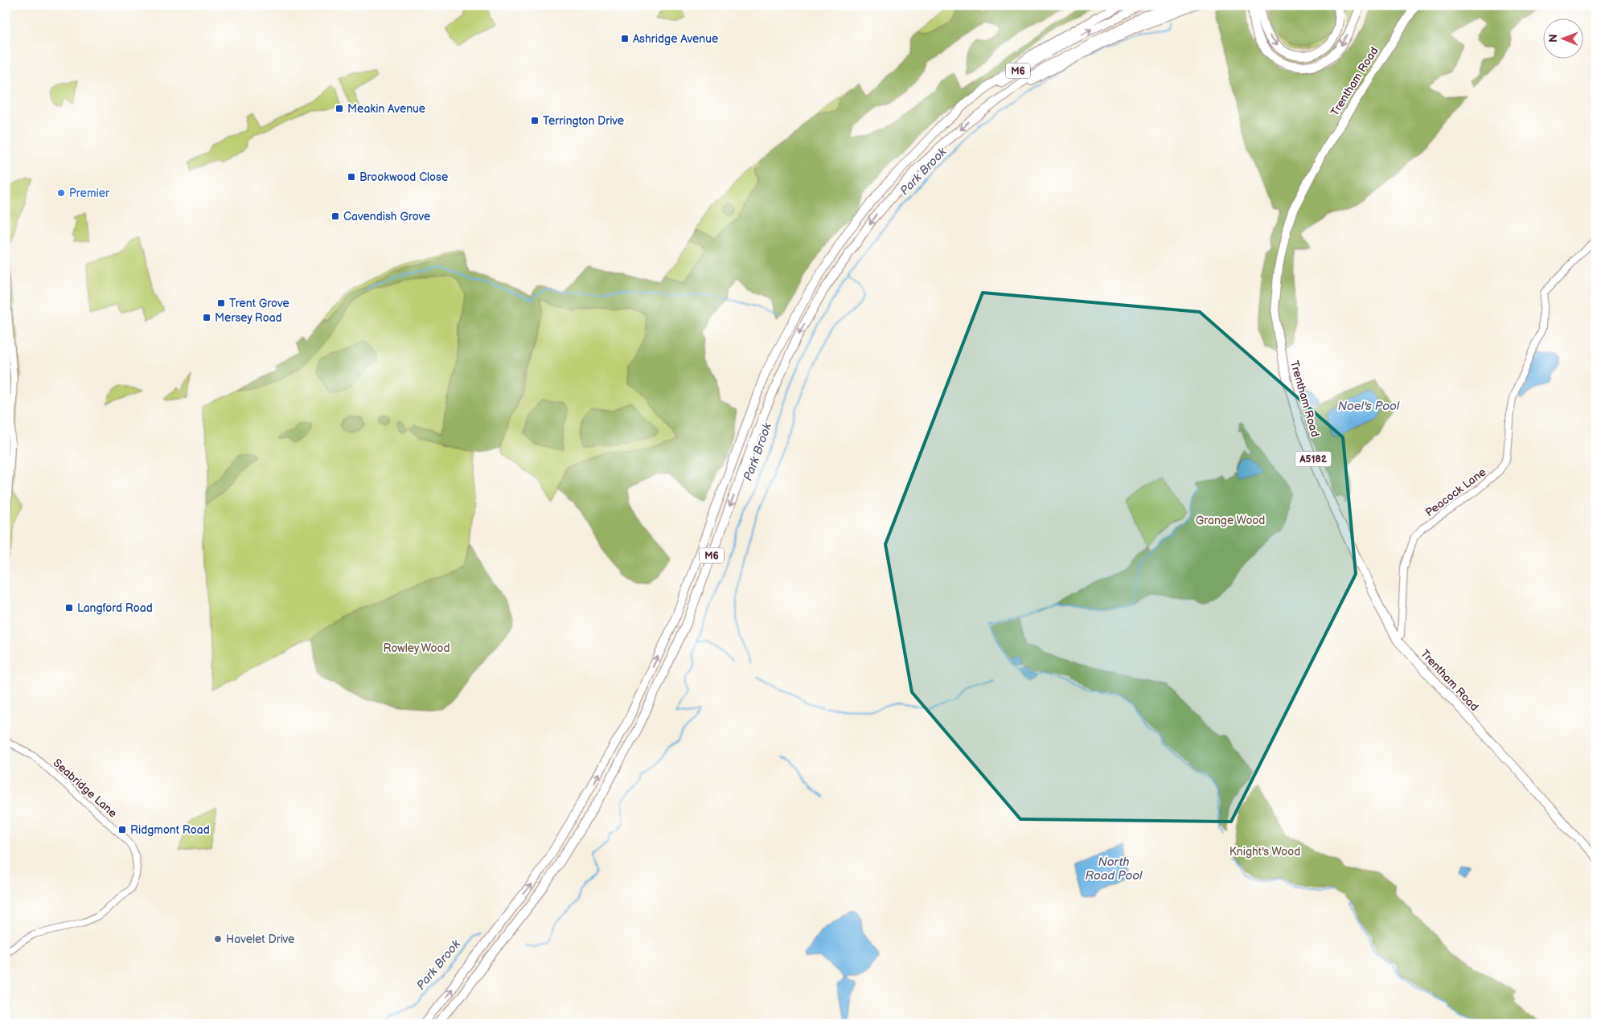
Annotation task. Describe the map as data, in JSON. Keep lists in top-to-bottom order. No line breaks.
{"streets":{"highway":["M6","Trentham Road","A5182"],"street":["Peacock Lane","Seabridge Lane"]},"crossings":[["Trentham Road","Peacock Lane"]],"water":["Park Brook","Noel's Pool","North Road Pool"],"parks":["Grange Wood","Rowley Wood","Knight's Wood"],"places":{"transit":["Ashridge Avenue","Meakin Avenue","Terrington Drive","Brookwood Close","Cavendish Grove","Trent Grove","Mersey Road","Langford Road","Ridgmont Road"],"other":["Premier","Havelet Drive"]},"north":"left"}
